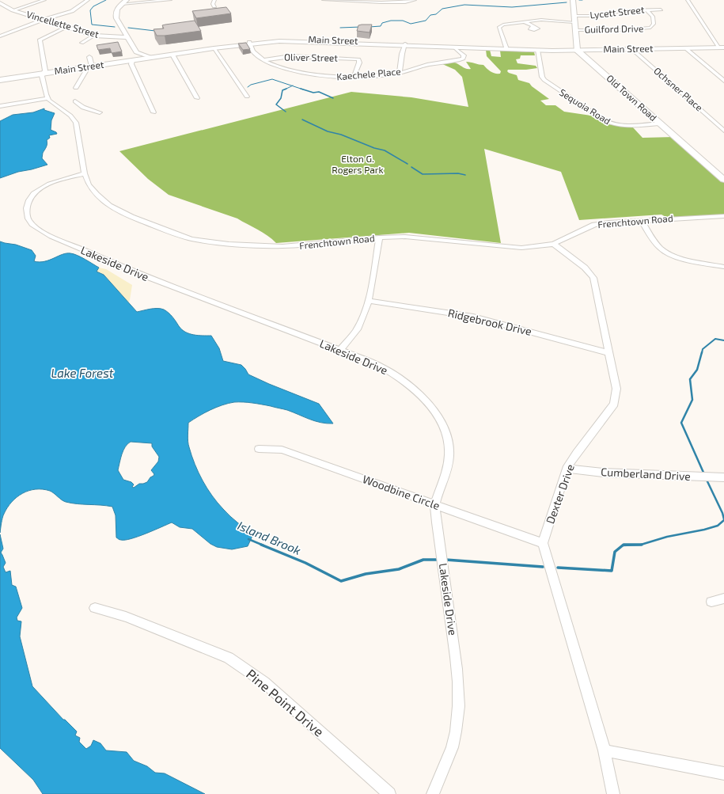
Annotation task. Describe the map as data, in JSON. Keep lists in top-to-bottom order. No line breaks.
{"streets":{"main road":["Main Street","Old Town Road"],"street":["Lycett Street","Vincellette Street","Guilford Drive","Oliver Street","Kaechele Place","Ochsner Place","Sequoia Road","Frenchtown Road","Lakeside Drive","Ridgebrook Drive","Cumberland Drive","Woodbine Circle","Dexter Drive","Pine Point Drive"]},"crossings":[["Lycett Street","Guilford Drive"],["Main Street","Kaechele Place"],["Main Street","Ochsner Place"],["Main Street","Old Town Road"],["Main Street","Sequoia Road"],["Oliver Street","Kaechele Place"],["Old Town Road","Sequoia Road"],["Frenchtown Road","Lakeside Drive"],["Frenchtown Road","Dexter Drive"],["Lakeside Drive","Woodbine Circle"],["Ridgebrook Drive","Dexter Drive"],["Cumberland Drive","Dexter Drive"],["Woodbine Circle","Dexter Drive"]],"water":["Lake Forest","Island Brook"],"parks":["Elton G. Rogers Park"]}
